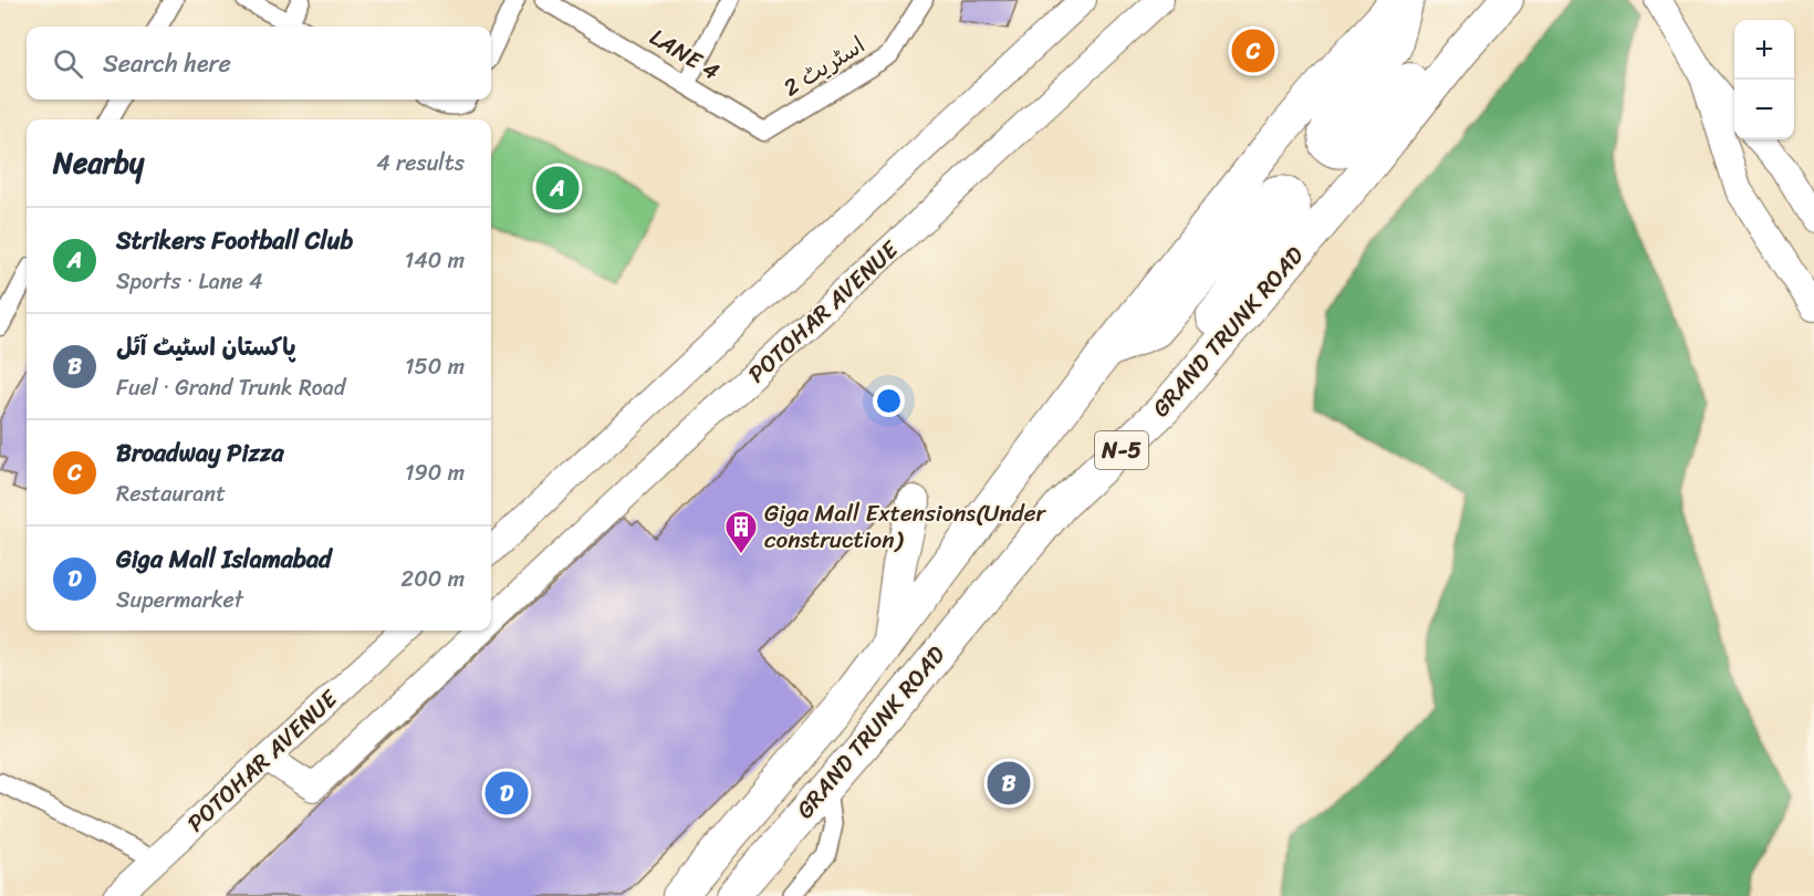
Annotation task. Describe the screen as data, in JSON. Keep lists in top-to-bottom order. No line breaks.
{"streets":{"highway":["GRAND TRUNK ROAD","N-5"],"street":["LANE 4","اسٹریٹ 2","POTOHAR AVENUE"]},"crossings":[["LANE 4","اسٹریٹ 2"]],"places":{"building":["Giga Mall Extensions(Under construction)"]},"page":{"map_buttons":["+","−"],"pins":["C","A","B","D"],"search":"Search here","heading":["Nearby","4 results"],"list":[{"mark":"A","name":"Strikers Football Club","note":"Sports · Lane 4","value":"140 m"},{"mark":"B","name":"پاکستان اسٹیٹ آئل","note":"Fuel · Grand Trunk Road","value":"150 m"},{"mark":"C","name":"Broadway Pizza","note":"Restaurant","value":"190 m"},{"mark":"D","name":"Giga Mall Islamabad","note":"Supermarket","value":"200 m"}]}}
